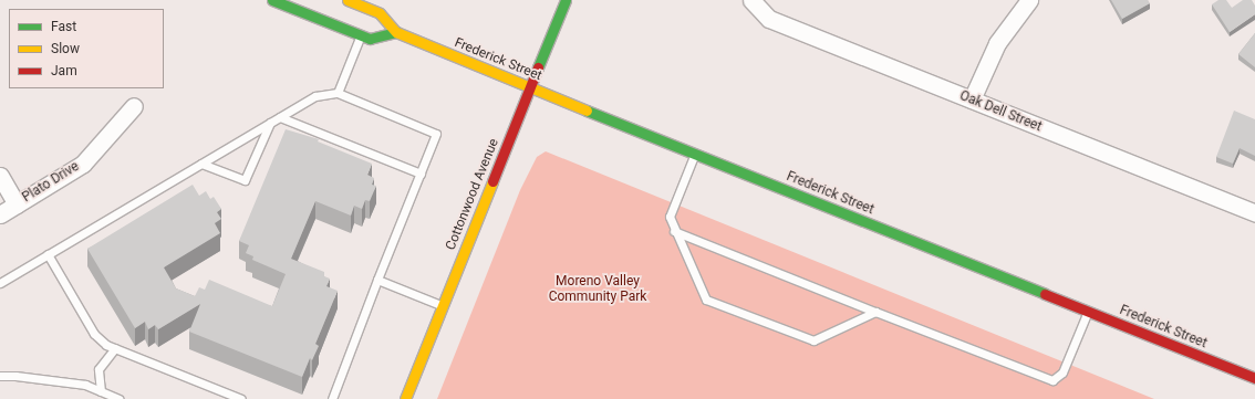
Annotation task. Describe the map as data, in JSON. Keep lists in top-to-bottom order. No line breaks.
{"streets":{"main road":["Frederick Street","Cottonwood Avenue"],"street":["Oak Dell Street","Plato Drive"]},"crossings":[["Frederick Street","Cottonwood Avenue"]],"parks":["Moreno Valley Community Park"],"legend":["Fast","Slow","Jam"]}
